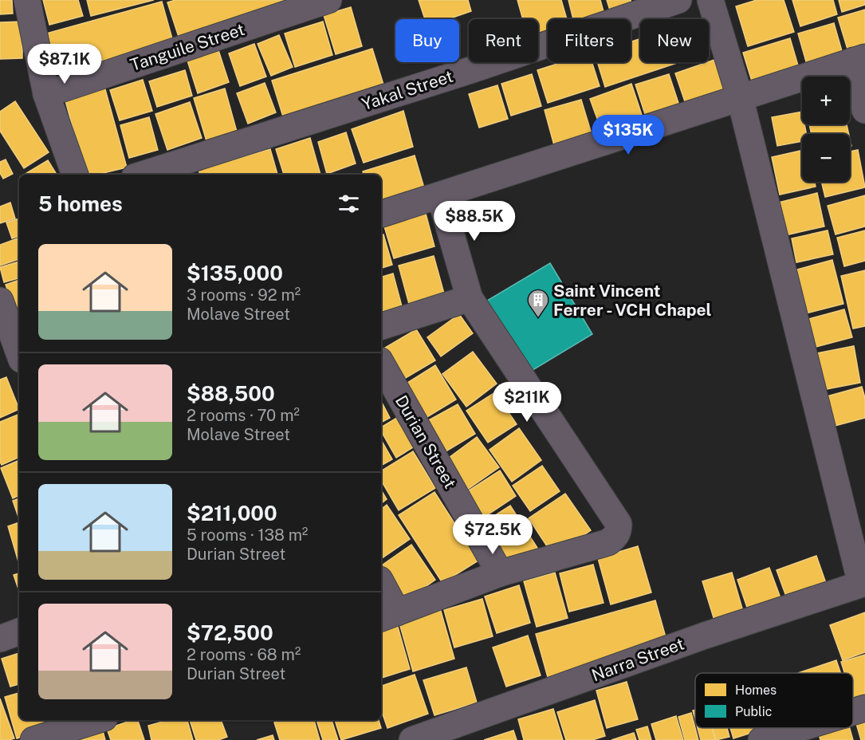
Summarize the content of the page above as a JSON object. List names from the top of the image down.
{
  "streets": {
    "street": [
      "Tanguile Street",
      "Yakal Street",
      "Durian Street",
      "Narra Street"
    ]
  },
  "places": {
    "building": ["Saint Vincent Ferrer - VCH Chapel"]
  },
  "legend": ["Homes", "Public"],
  "page": {
    "chip": [
      "Buy",
      "Rent",
      "Filters",
      "New"
    ],
    "price": [
      "$87.1K",
      "$135K",
      "$88.5K",
      "$211K",
      "$72.5K"
    ],
    "map_buttons": ["+", "−"],
    "heading": "5 homes",
    "list": [
      {
        "name": "$135,000",
        "note": "3 rooms · 92 m² · Molave Street"
      },
      {
        "name": "$88,500",
        "note": "2 rooms · 70 m² · Molave Street"
      },
      {
        "name": "$211,000",
        "note": "5 rooms · 138 m² · Durian Street"
      },
      {
        "name": "$72,500",
        "note": "2 rooms · 68 m² · Durian Street"
      }
    ]
  }
}
